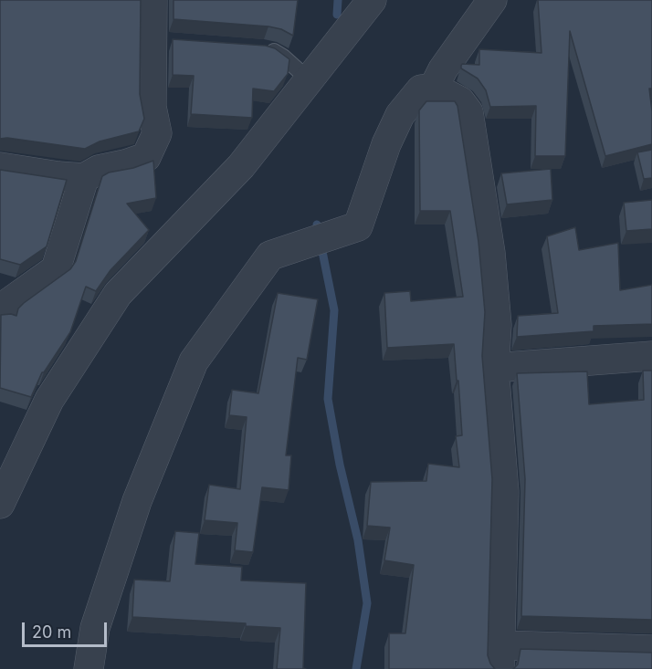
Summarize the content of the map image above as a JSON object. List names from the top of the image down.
{
  "scale_bar": "20 m"
}
